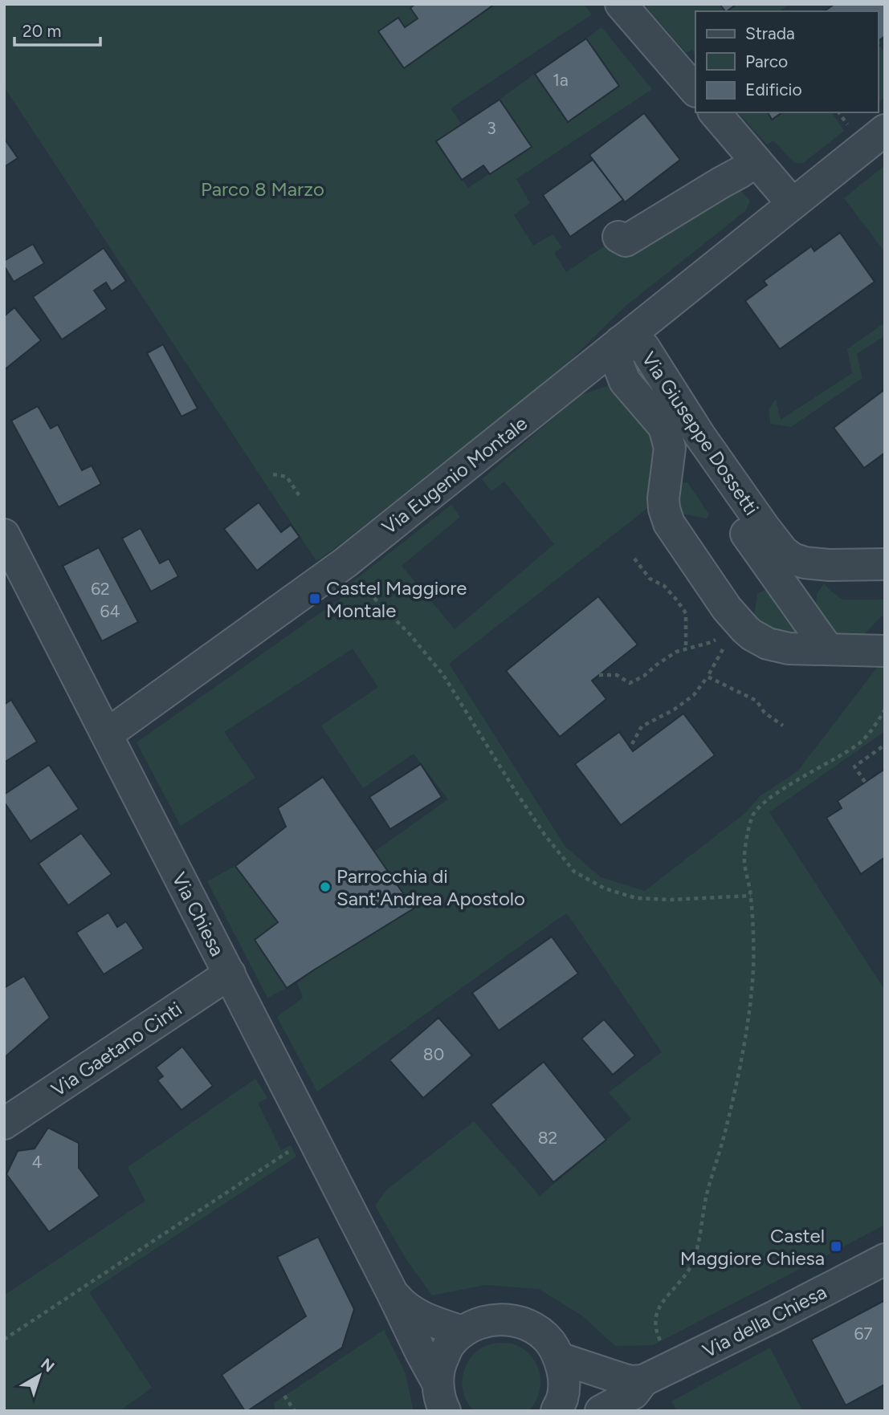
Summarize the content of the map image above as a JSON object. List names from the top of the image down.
{
  "streets": {
    "street": [
      "Via Giuseppe Dossetti",
      "Via Eugenio Montale",
      "Via Chiesa",
      "Via Gaetano Cinti",
      "Via della Chiesa"
    ]
  },
  "crossings": [
    ["Via Giuseppe Dossetti", "Via Eugenio Montale"],
    ["Via Eugenio Montale", "Via Chiesa"],
    ["Via Chiesa", "Via Gaetano Cinti"]
  ],
  "parks": ["Parco 8 Marzo"],
  "places": {
    "transit": ["Castel Maggiore Montale", "Castel Maggiore Chiesa"],
    "other": ["Parrocchia di Sant'Andrea Apostolo"]
  },
  "house_numbers": [
    "1a",
    "3",
    "62",
    "64",
    "80",
    "82",
    "4",
    "67"
  ],
  "legend": ["Strada", "Parco", "Edificio"],
  "scale_bar": "20 m",
  "north": "top right"
}
